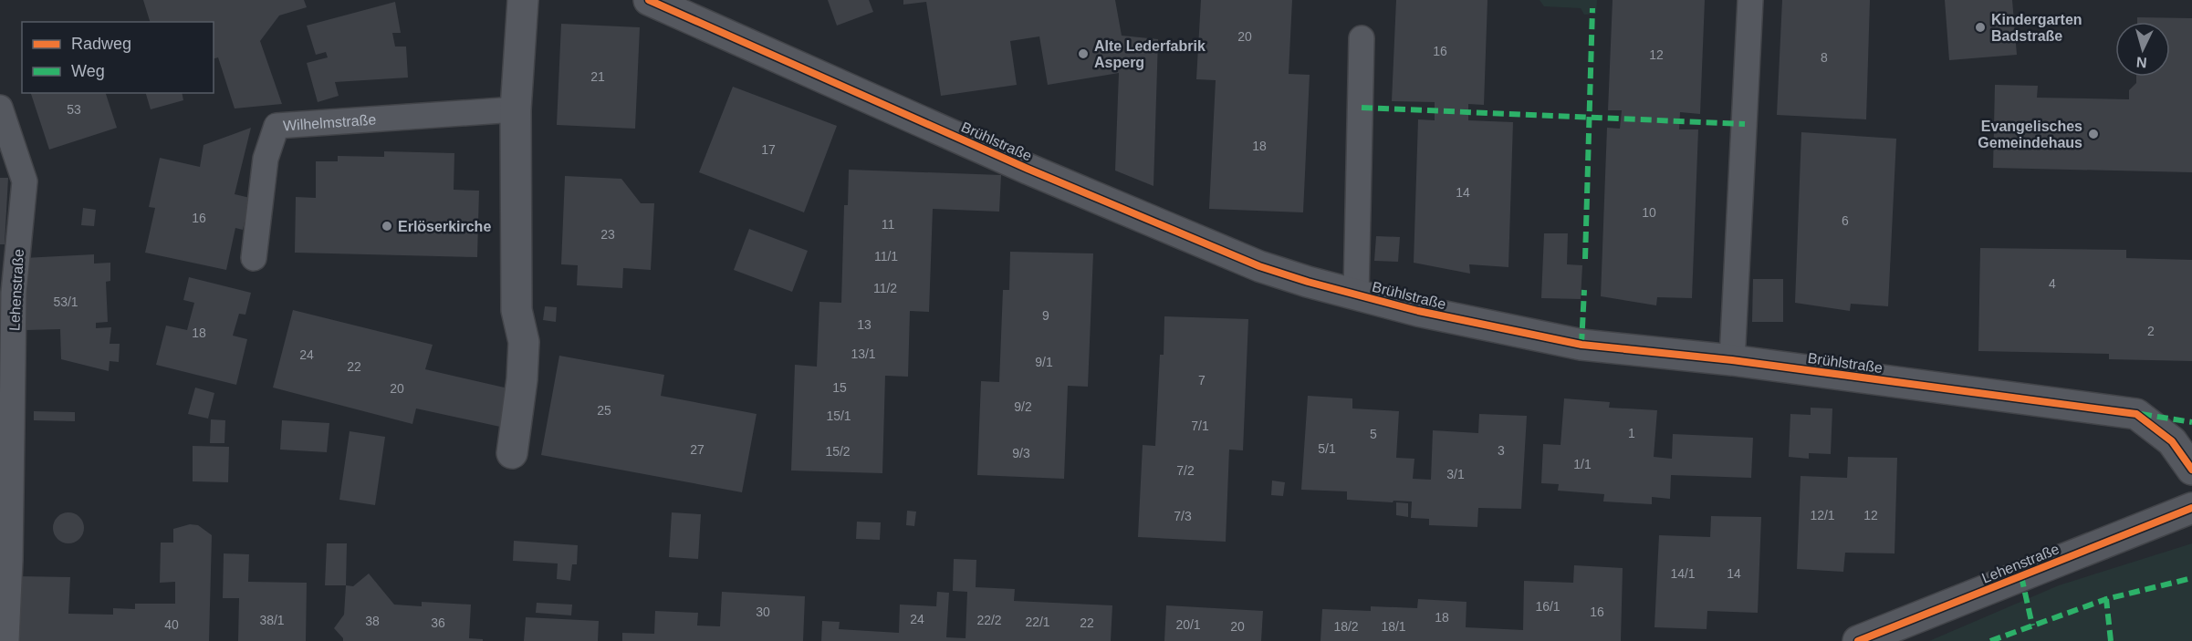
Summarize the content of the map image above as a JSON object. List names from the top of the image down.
{
  "streets": {
    "street": ["Brühlstraße", "Lehenstraße"],
    "lane": ["Wilhelmstraße"]
  },
  "places": [
    "Kindergarten Badstraße",
    "Alte Lederfabrik Asperg",
    "Evangelisches Gemeindehaus",
    "Erlöserkirche"
  ],
  "house_numbers": [
    "20",
    "16",
    "12",
    "8",
    "21",
    "53",
    "18",
    "17",
    "14",
    "10",
    "16",
    "6",
    "11",
    "23",
    "11/1",
    "4",
    "11/2",
    "53/1",
    "9",
    "13",
    "2",
    "18",
    "13/1",
    "24",
    "9/1",
    "22",
    "7",
    "15",
    "20",
    "9/2",
    "25",
    "15/1",
    "7/1",
    "1",
    "5",
    "5/1",
    "27",
    "3",
    "15/2",
    "9/3",
    "1/1",
    "7/2",
    "3/1",
    "12/1",
    "12",
    "7/3",
    "14/1",
    "14",
    "16/1",
    "30",
    "16",
    "18",
    "24",
    "38/1",
    "22/2",
    "38",
    "22/1",
    "36",
    "22",
    "40",
    "20/1",
    "20",
    "18/2",
    "18/1"
  ],
  "legend": ["Radweg", "Weg"],
  "north": "bottom"
}
